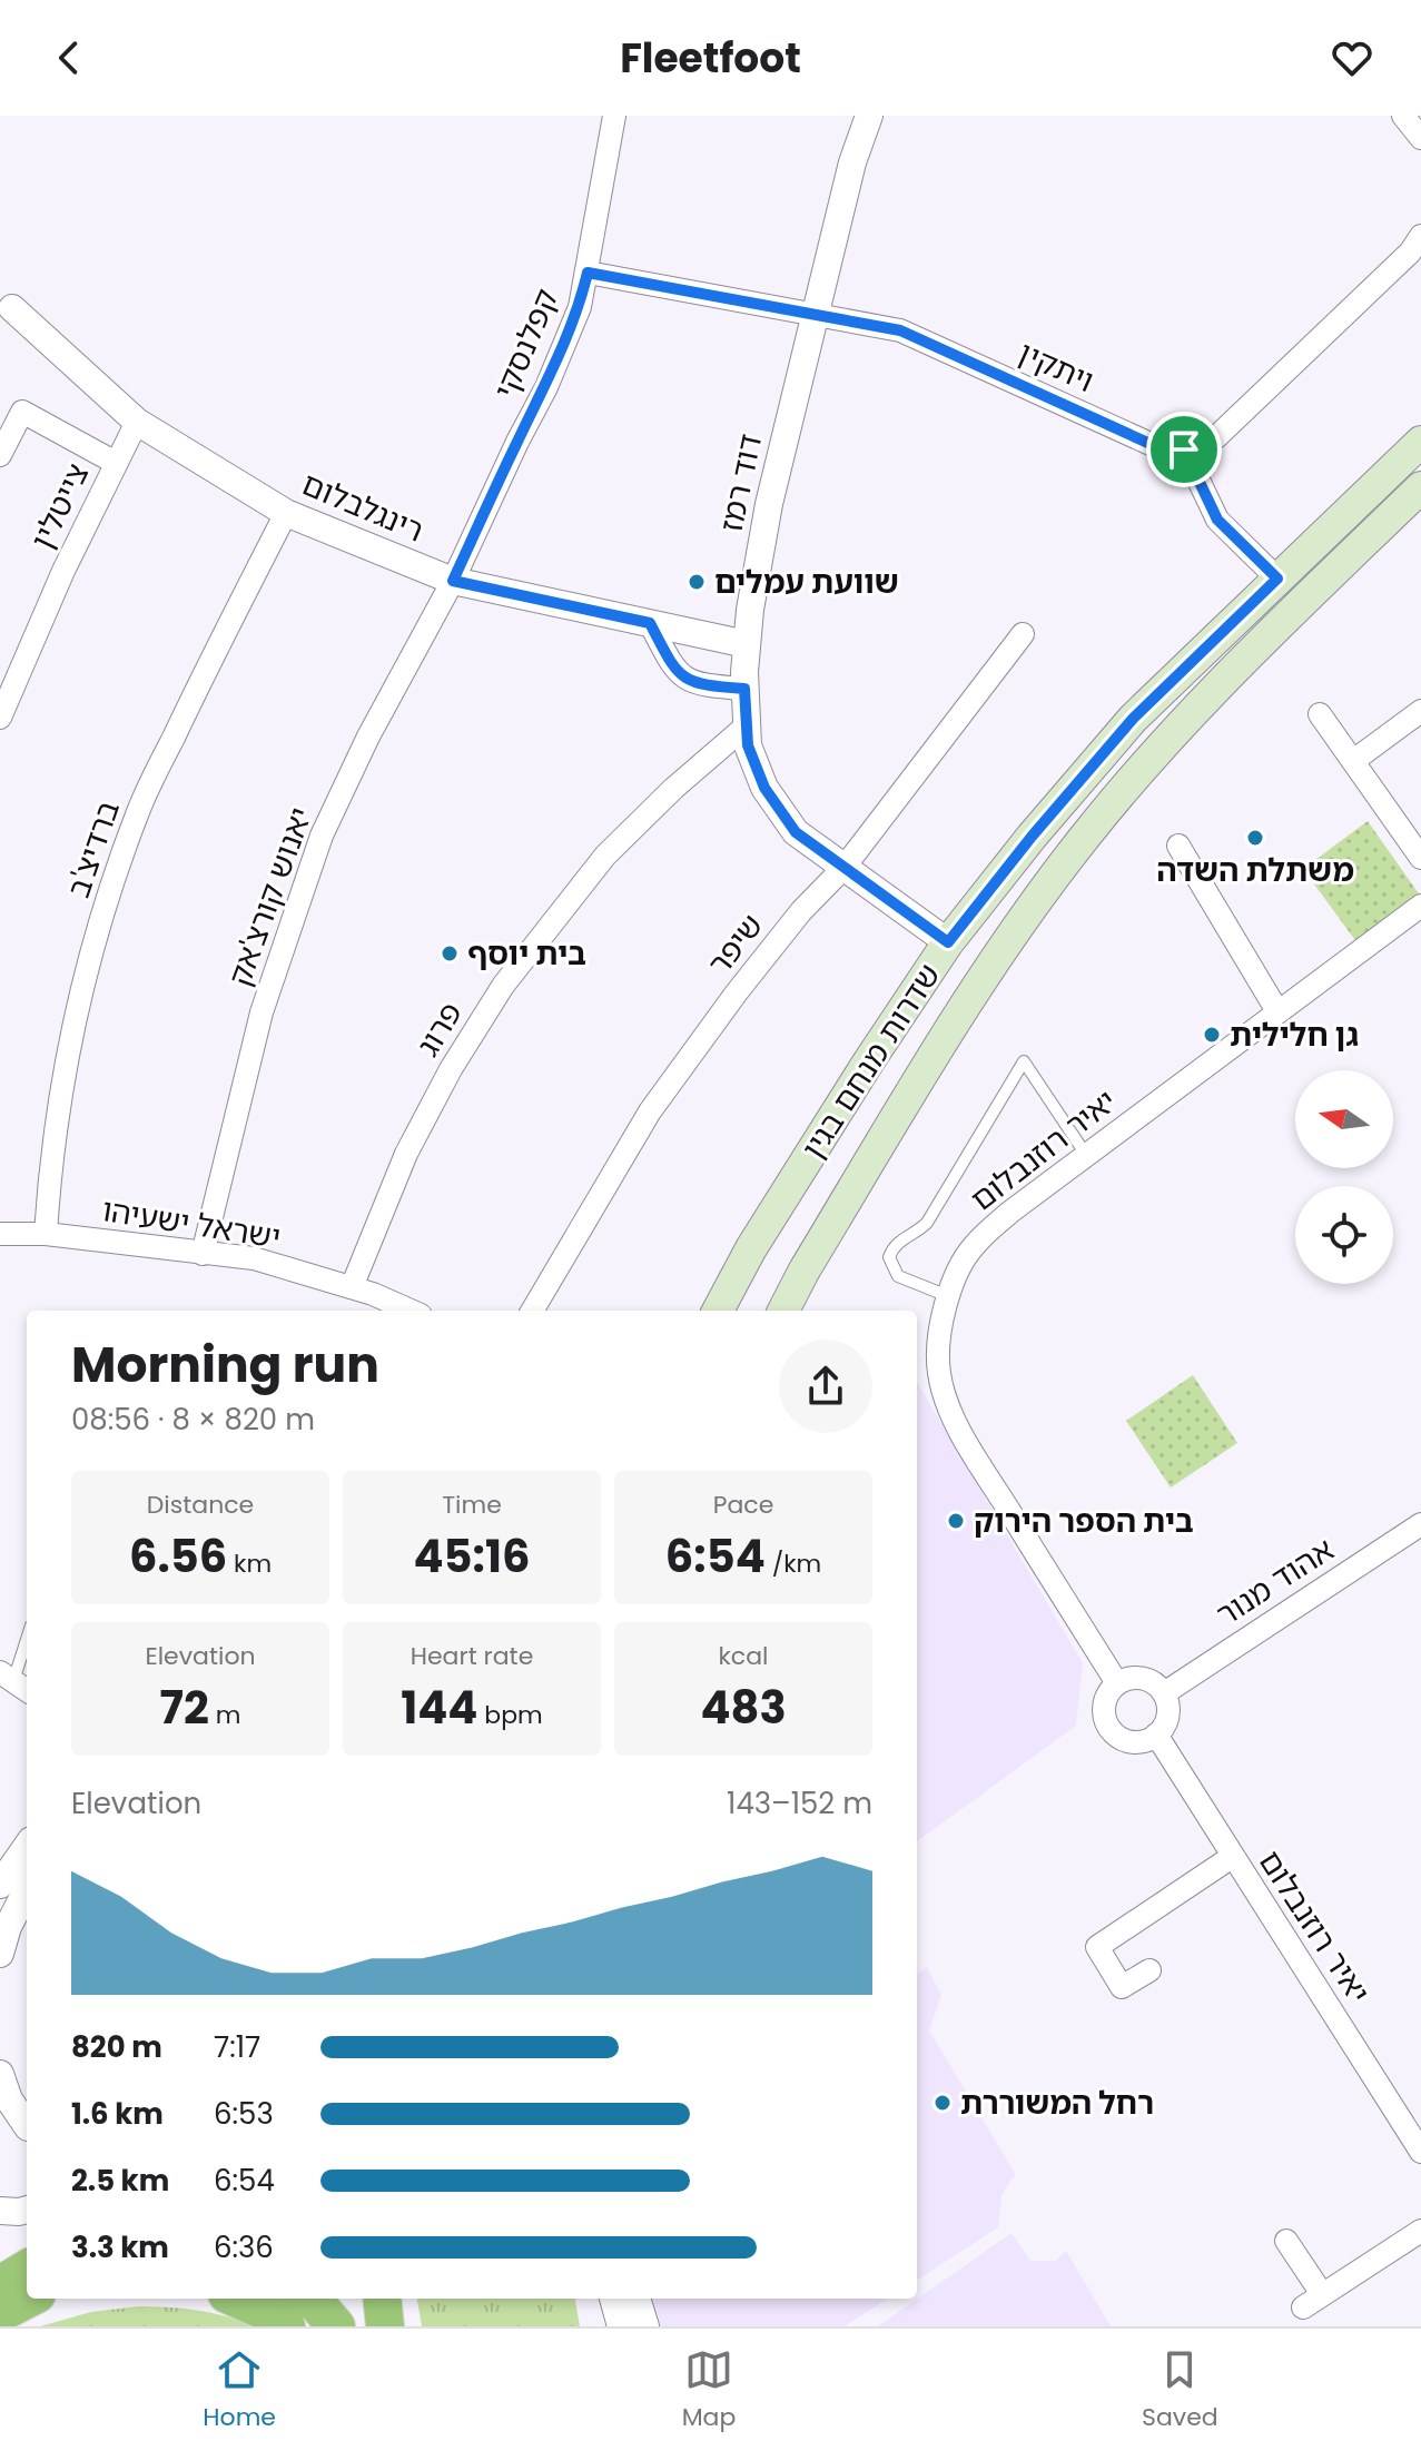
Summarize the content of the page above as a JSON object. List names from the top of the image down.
{
  "streets": {
    "main road": ["שדרות מנחם בגין"],
    "street": [
      "קפלנסקי",
      "ויתקין",
      "דוד רמז",
      "צייטלין",
      "רינגלבלום",
      "ברדיצ'ב",
      "יאנוש קורצ'אק",
      "שיפר",
      "פרוג",
      "יאיר רוזנבלום",
      "ישראל ישעיהו",
      "אהוד מנור"
    ]
  },
  "crossings": [
    ["קפלנסקי", "ויתקין"],
    ["קפלנסקי", "רינגלבלום"],
    ["קפלנסקי", "יאנוש קורצ'אק"],
    ["ויתקין", "דוד רמז"],
    ["דוד רמז", "רינגלבלום"],
    ["דוד רמז", "שיפר"],
    ["דוד רמז", "פרוג"],
    ["דוד רמז", "שדרות מנחם בגין"],
    ["צייטלין", "רינגלבלום"],
    ["רינגלבלום", "ברדיצ'ב"],
    ["רינגלבלום", "יאנוש קורצ'אק"],
    ["ברדיצ'ב", "ישראל ישעיהו"],
    ["יאנוש קורצ'אק", "ישראל ישעיהו"],
    ["פרוג", "ישראל ישעיהו"],
    ["יאיר רוזנבלום", "אהוד מנור"]
  ],
  "places": [
    "שוועת עמלים",
    "משתלת השדה",
    "בית יוסף",
    "גן חלילית",
    "בית הספר הירוק",
    "רחל המשוררת"
  ],
  "north": "left",
  "page": {
    "header": "Fleetfoot",
    "heading": ["Morning run", "08:56 · 8 × 820 m"],
    "stats": [
      ["Distance", "6.56 km"],
      ["Time", "45:16"],
      ["Pace", "6:54 /km"],
      ["Elevation", "72 m"],
      ["Heart rate", "144 bpm"],
      ["kcal", "483"]
    ],
    "chart": ["Elevation", "143–152 m"],
    "list": [
      {
        "name": "820 m",
        "note": "7:17"
      },
      {
        "name": "1.6 km",
        "note": "6:53"
      },
      {
        "name": "2.5 km",
        "note": "6:54"
      },
      {
        "name": "3.3 km",
        "note": "6:36"
      }
    ],
    "tabs": ["Home", "Map", "Saved"]
  }
}
